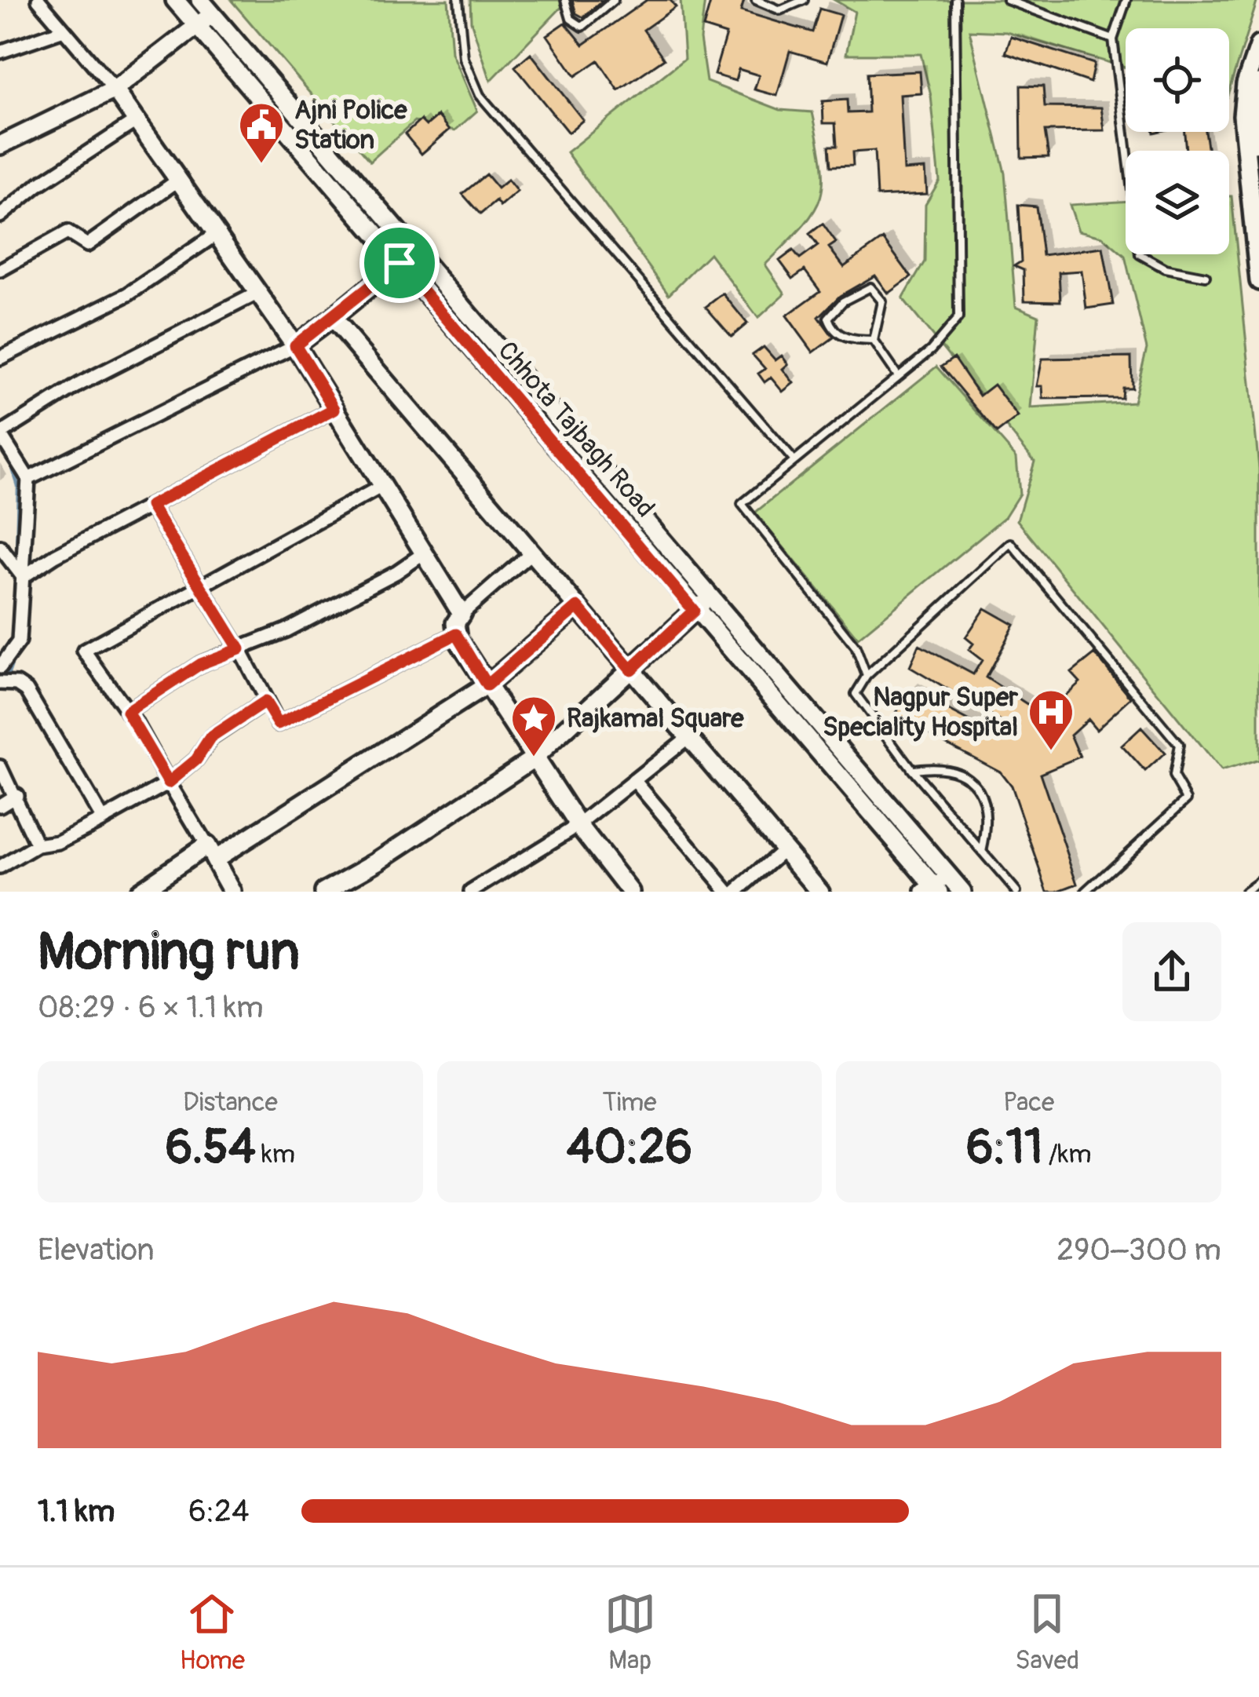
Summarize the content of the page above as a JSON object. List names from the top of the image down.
{
  "streets": {
    "main road": ["Chhota Tajbagh Road"]
  },
  "places": {
    "public building": ["Ajni Police Station"],
    "hospital": ["Nagpur Super Speciality Hospital"],
    "place": ["Rajkamal Square"]
  },
  "page": {
    "heading": ["Morning run", "08:29 · 6 × 1.1 km"],
    "stats": [
      ["Distance", "6.54 km"],
      ["Time", "40:26"],
      ["Pace", "6:11 /km"]
    ],
    "chart": ["Elevation", "290–300 m"],
    "list": [
      {
        "name": "1.1 km",
        "note": "6:24"
      }
    ],
    "tabs": ["Home", "Map", "Saved"]
  }
}
